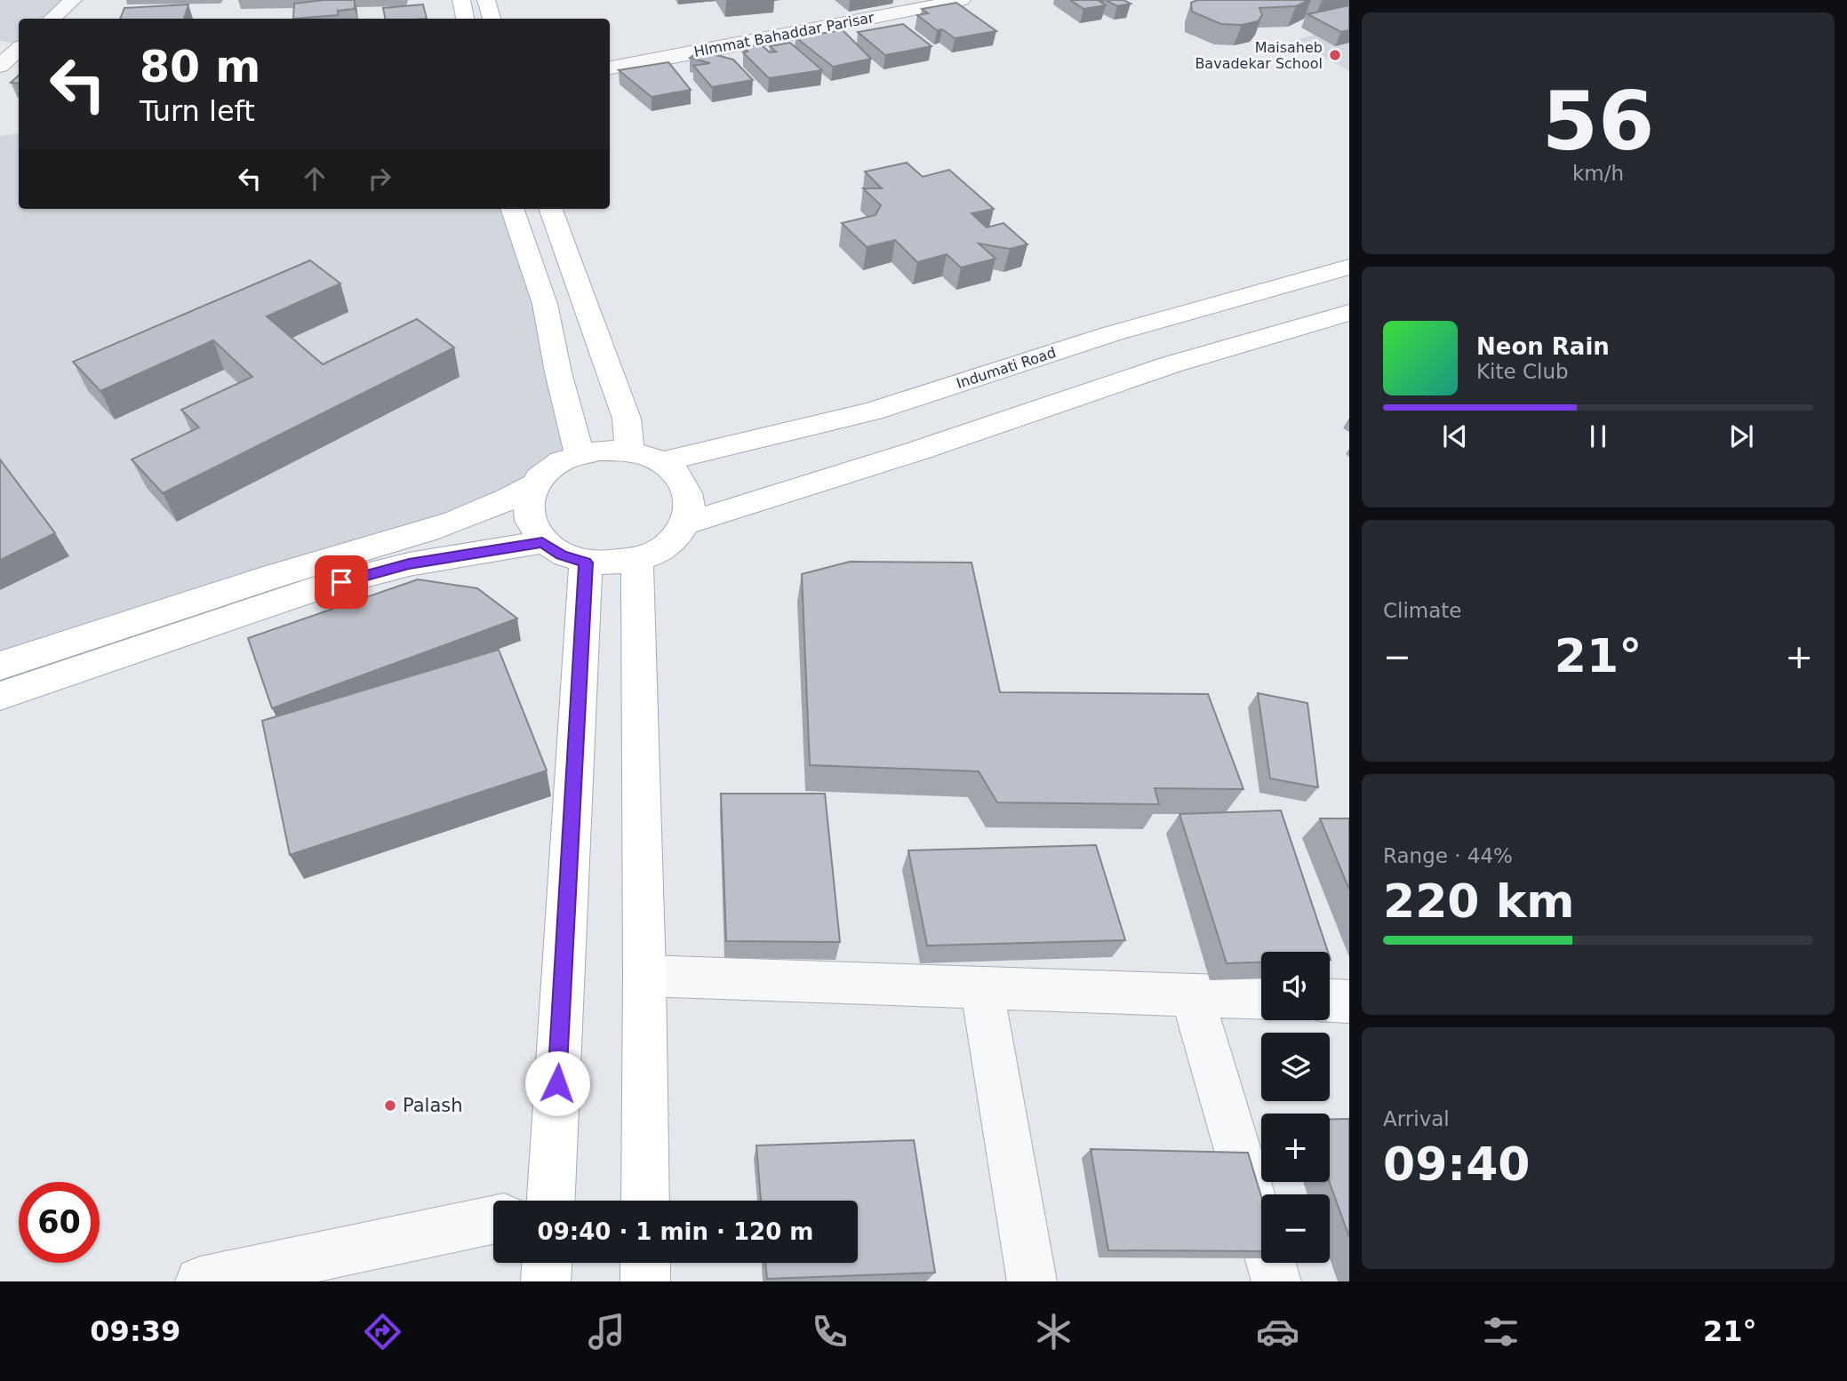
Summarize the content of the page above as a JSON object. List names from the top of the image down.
{
  "streets": {
    "main road": ["Indumati Road"],
    "street": ["HImmat Bahaddar Parisar"]
  },
  "places": ["Maisaheb Bavadekar School", "Palash"],
  "page": {
    "tile": [
      ["56", "km/h"],
      "Climate",
      ["Range · 44%", "220 km"],
      ["Arrival", "09:40"]
    ],
    "turn": ["80 m", "Turn left"],
    "song": ["Neon Rain", "Kite Club"],
    "heat": ["−", "21°", "+"],
    "map_buttons": ["+", "−"],
    "limit": "60",
    "trip": "09:40 · 1 min · 120 m",
    "tabs": ["09:39", "21°"]
  }
}
